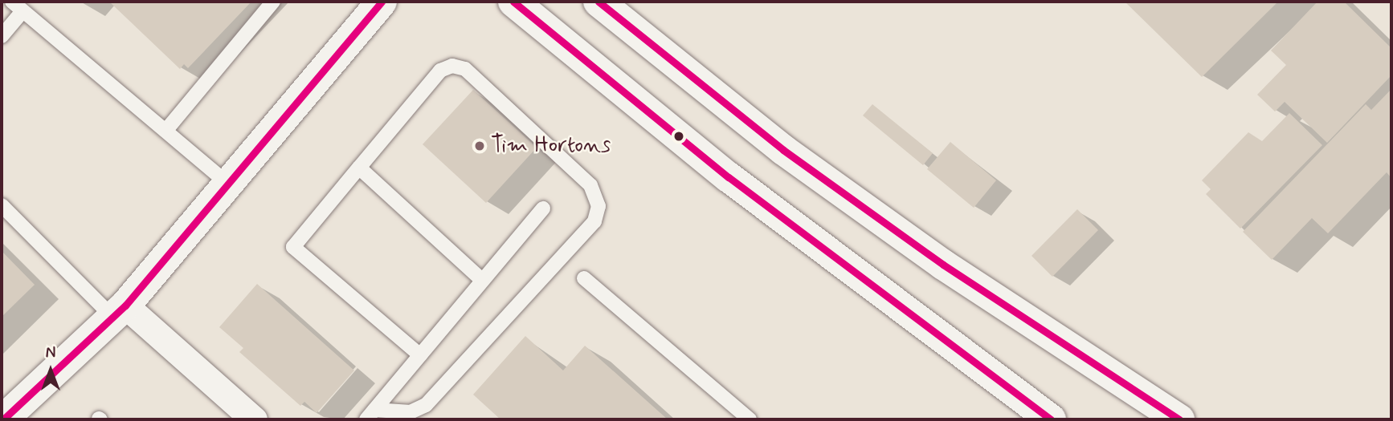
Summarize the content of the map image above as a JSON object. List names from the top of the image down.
{
  "places": ["Tim Hortons"],
  "north": "top"
}
